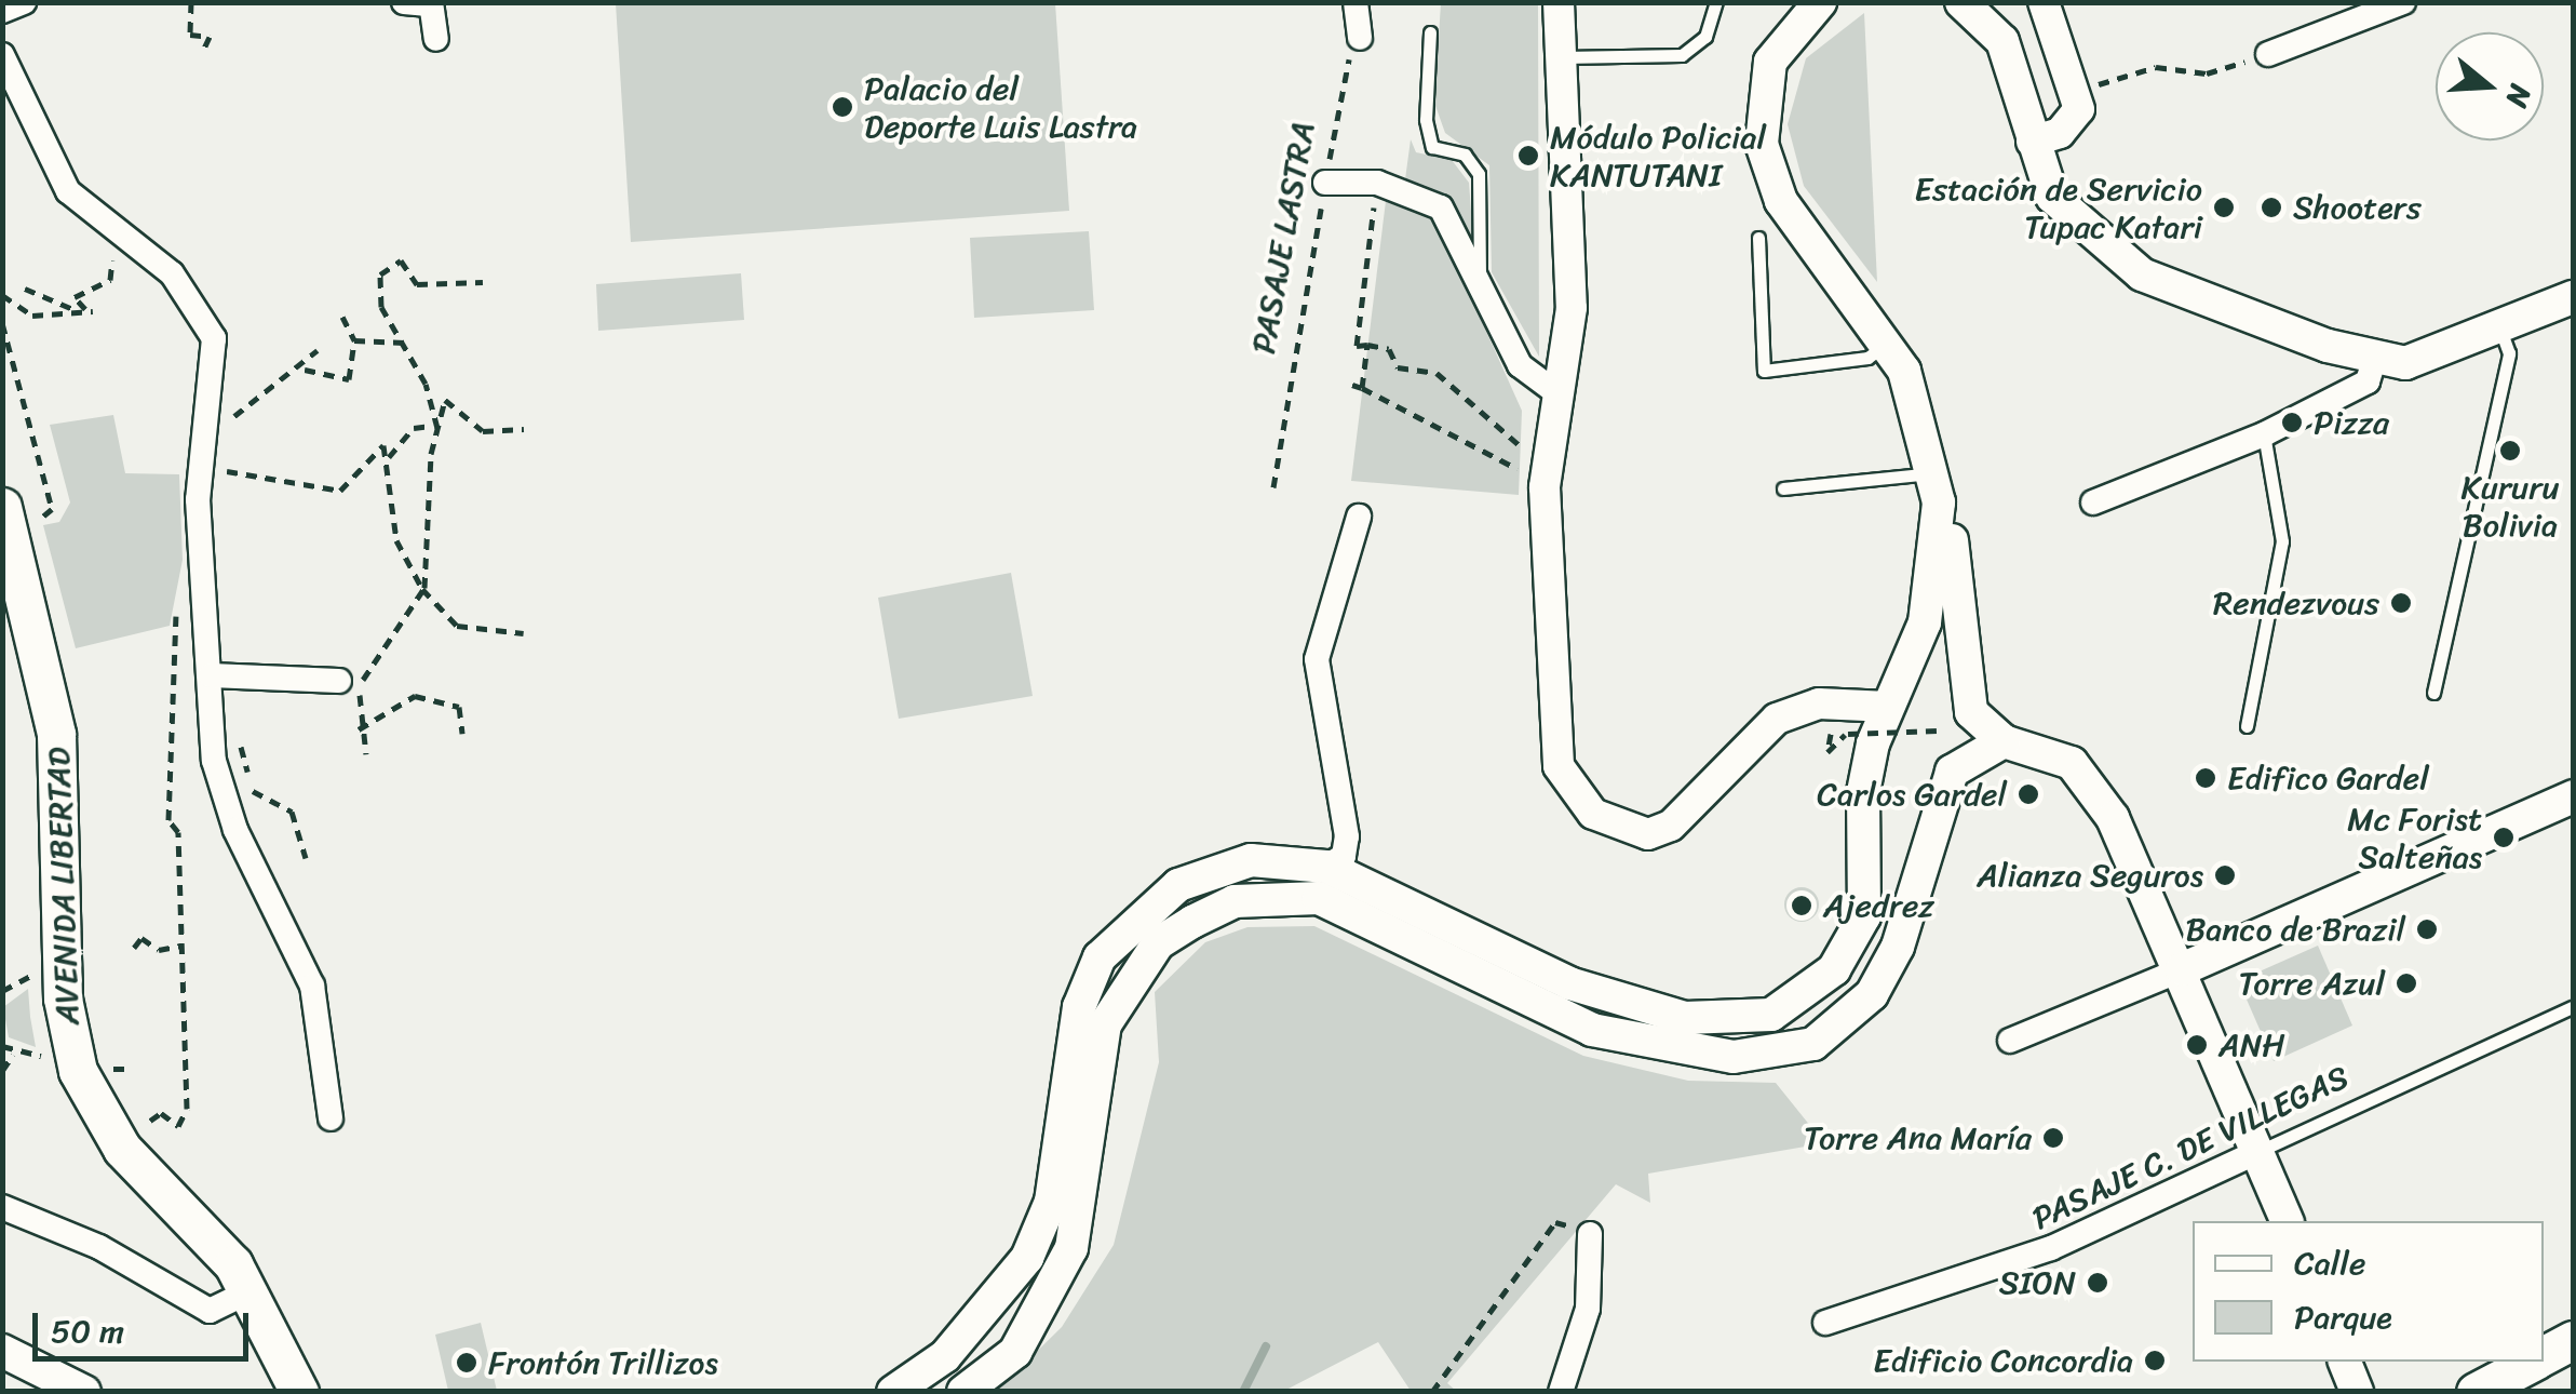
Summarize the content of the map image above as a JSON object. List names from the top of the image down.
{
  "streets": {
    "main road": ["AVENIDA LIBERTAD"],
    "street": ["PASAJE C. DE VILLEGAS"],
    "path": ["PASAJE LASTRA"]
  },
  "places": [
    "Palacio del Deporte Luis Lastra",
    "Módulo Policial KANTUTANI",
    "Estación de Servicio Tupac Katari",
    "Shooters",
    "Pizza",
    "Kururu Bolivia",
    "Rendezvous",
    "Edifico Gardel",
    "Carlos Gardel",
    "Mc Forist Salteñas",
    "Alianza Seguros",
    "Ajedrez",
    "Banco de Brazil",
    "Torre Azul",
    "ANH",
    "Torre Ana María",
    "SION",
    "Edificio Concordia",
    "Frontón Trillizos"
  ],
  "legend": ["Calle", "Parque"],
  "scale_bar": "50 m",
  "north": "right"
}
